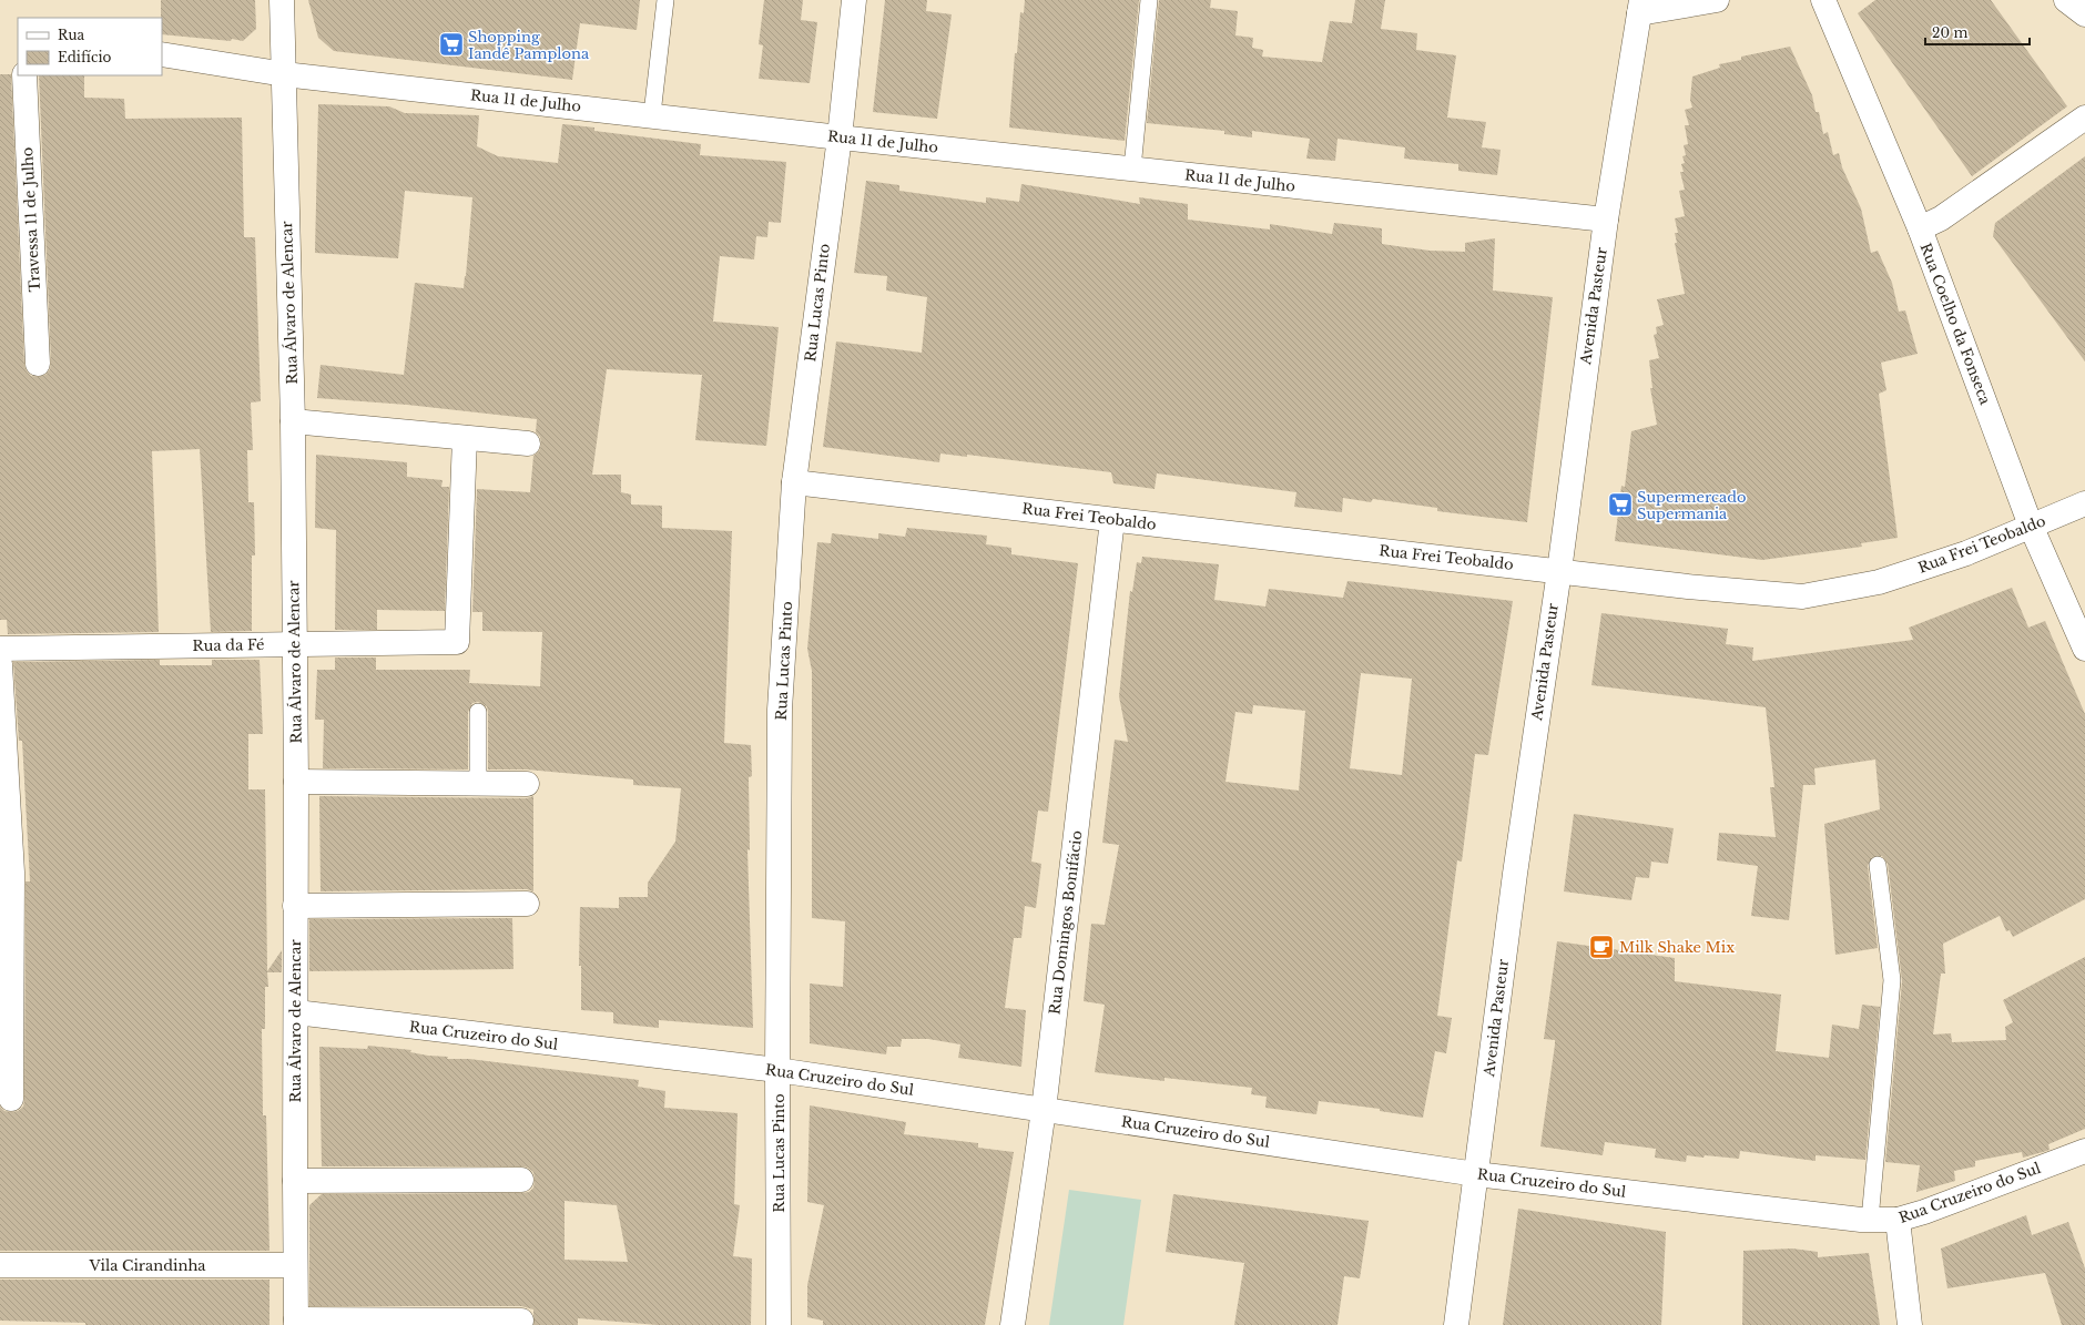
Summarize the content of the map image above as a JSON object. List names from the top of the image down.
{
  "streets": {
    "street": [
      "Rua 11 de Julho",
      "Travessa 11 de Julho",
      "Rua Álvaro de Alencar",
      "Rua Lucas Pinto",
      "Avenida Pasteur",
      "Rua Coelho da Fonseca",
      "Rua Frei Teobaldo",
      "Rua da Fé",
      "Rua Domingos Bonifácio",
      "Rua Cruzeiro do Sul",
      "Vila Cirandinha"
    ]
  },
  "crossings": [
    ["Rua 11 de Julho", "Rua Álvaro de Alencar"],
    ["Rua 11 de Julho", "Rua Lucas Pinto"],
    ["Rua 11 de Julho", "Avenida Pasteur"],
    ["Rua Álvaro de Alencar", "Rua da Fé"],
    ["Rua Álvaro de Alencar", "Rua Cruzeiro do Sul"],
    ["Rua Álvaro de Alencar", "Vila Cirandinha"],
    ["Rua Lucas Pinto", "Rua Frei Teobaldo"],
    ["Rua Lucas Pinto", "Rua Cruzeiro do Sul"],
    ["Avenida Pasteur", "Rua Frei Teobaldo"],
    ["Avenida Pasteur", "Rua Cruzeiro do Sul"],
    ["Rua Coelho da Fonseca", "Rua Frei Teobaldo"],
    ["Rua Frei Teobaldo", "Rua Domingos Bonifácio"],
    ["Rua Domingos Bonifácio", "Rua Cruzeiro do Sul"]
  ],
  "places": {
    "supermarket": ["Shopping Iandê Pamplona", "Supermercado Supermania"],
    "cafe": ["Milk Shake Mix"]
  },
  "legend": ["Rua", "Edifício"],
  "scale_bar": "20 m"
}
